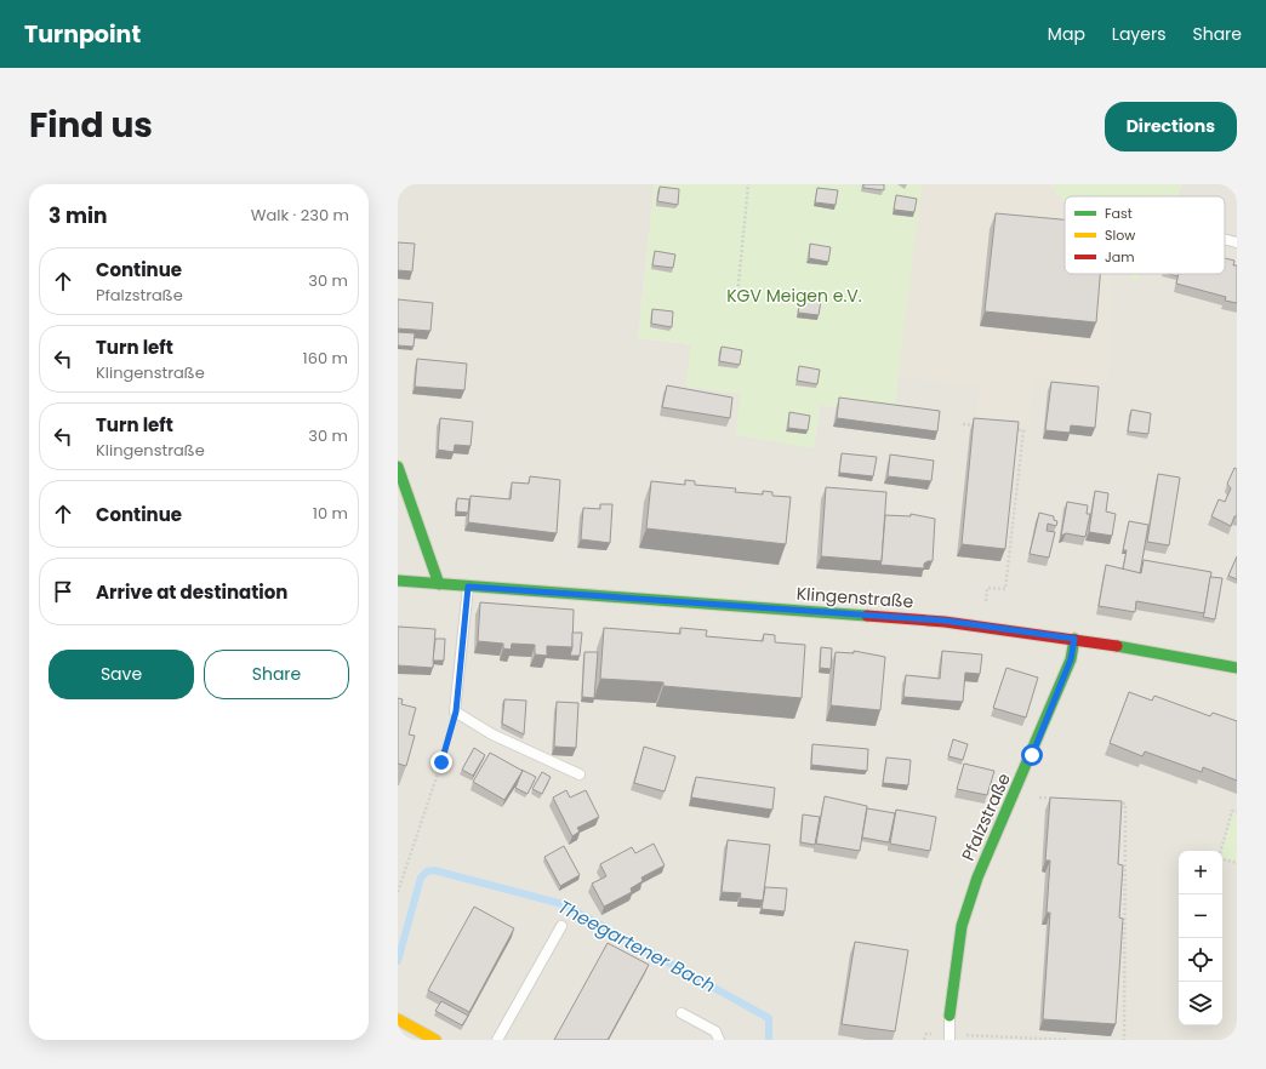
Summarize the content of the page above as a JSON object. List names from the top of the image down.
{
  "streets": {
    "street": ["Klingenstraße", "Pfalzstraße"]
  },
  "crossings": [
    ["Klingenstraße", "Pfalzstraße"]
  ],
  "water": ["Theegartener Bach"],
  "parks": ["KGV Meigen e.V."],
  "legend": ["Fast", "Slow", "Jam"],
  "page": {
    "header": "Turnpoint",
    "nav": ["Map", "Layers", "Share"],
    "title": "Find us",
    "buttons": [
      "Directions",
      ["Save", "Share"]
    ],
    "heading": ["3 min", "Walk · 230 m"],
    "list": [
      ["Continue", "Pfalzstraße", "30 m"],
      ["Turn left", "Klingenstraße", "160 m"],
      ["Turn left", "Klingenstraße", "30 m"],
      ["Continue", "10 m"],
      "Arrive at destination"
    ],
    "map_buttons": ["+", "−"]
  }
}
